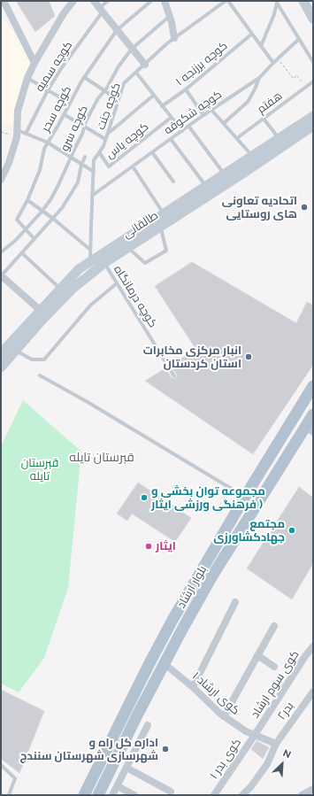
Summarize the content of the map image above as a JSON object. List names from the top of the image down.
{
  "streets": {
    "main road": ["طالقانی", "بلوار ارشاد"],
    "street": [
      "کوی سوم ارشاد",
      "کوی ارشاد ۱",
      "بدر۲",
      "کوی بدر ۱"
    ],
    "lane": [
      "کوچه برزنجه ۱",
      "کوچه سمیه",
      "هفتم",
      "کوچه جنت",
      "کوچه سحر",
      "کوچه شکوفه",
      "کوچه سرو",
      "کوچه یاس",
      "کوچه درمانگاه"
    ]
  },
  "crossings": [
    ["کوچه جنت", "کوچه شکوفه"],
    ["کوچه جنت", "کوچه یاس"],
    ["کوچه جنت", "طالقانی"],
    ["کوچه سحر", "کوچه سرو"],
    ["طالقانی", "کوچه درمانگاه"],
    ["بلوار ارشاد", "کوی ارشاد ۱"],
    ["کوی سوم ارشاد", "کوی ارشاد ۱"],
    ["کوی سوم ارشاد", "کوی بدر ۱"],
    ["کوی ارشاد ۱", "بدر۲"],
    ["کوی ارشاد ۱", "کوی بدر ۱"]
  ],
  "districts": ["قبرستان تایله"],
  "parks": ["قبرستان تایله"],
  "places": [
    "اتحادیه تعاونی های روستایی",
    "انبار مرکزی مخابرات استان کردستان",
    "مجموعه توان بخشی و فرهنگی ورزشی ایثار )",
    "مجتمع جهادکشاورزی",
    "ایثار",
    "اداره کل راه و شهرسازی شهرستان سنندج"
  ],
  "north": "top right"
}
